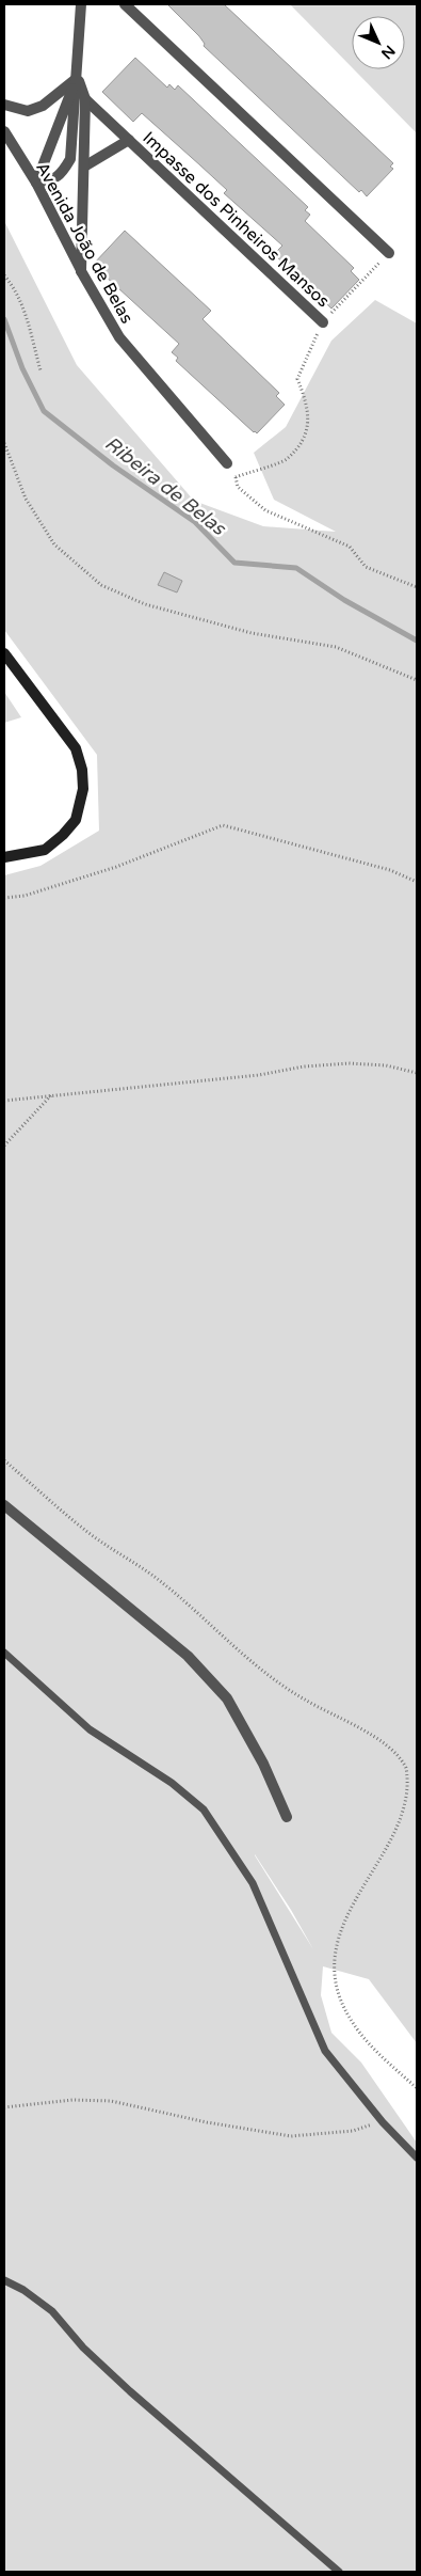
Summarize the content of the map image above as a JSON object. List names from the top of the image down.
{
  "streets": {
    "street": ["Impasse dos Pinheiros Mansos", "Avenida João de Belas"]
  },
  "water": ["Ribeira de Belas"],
  "north": "bottom right"
}
